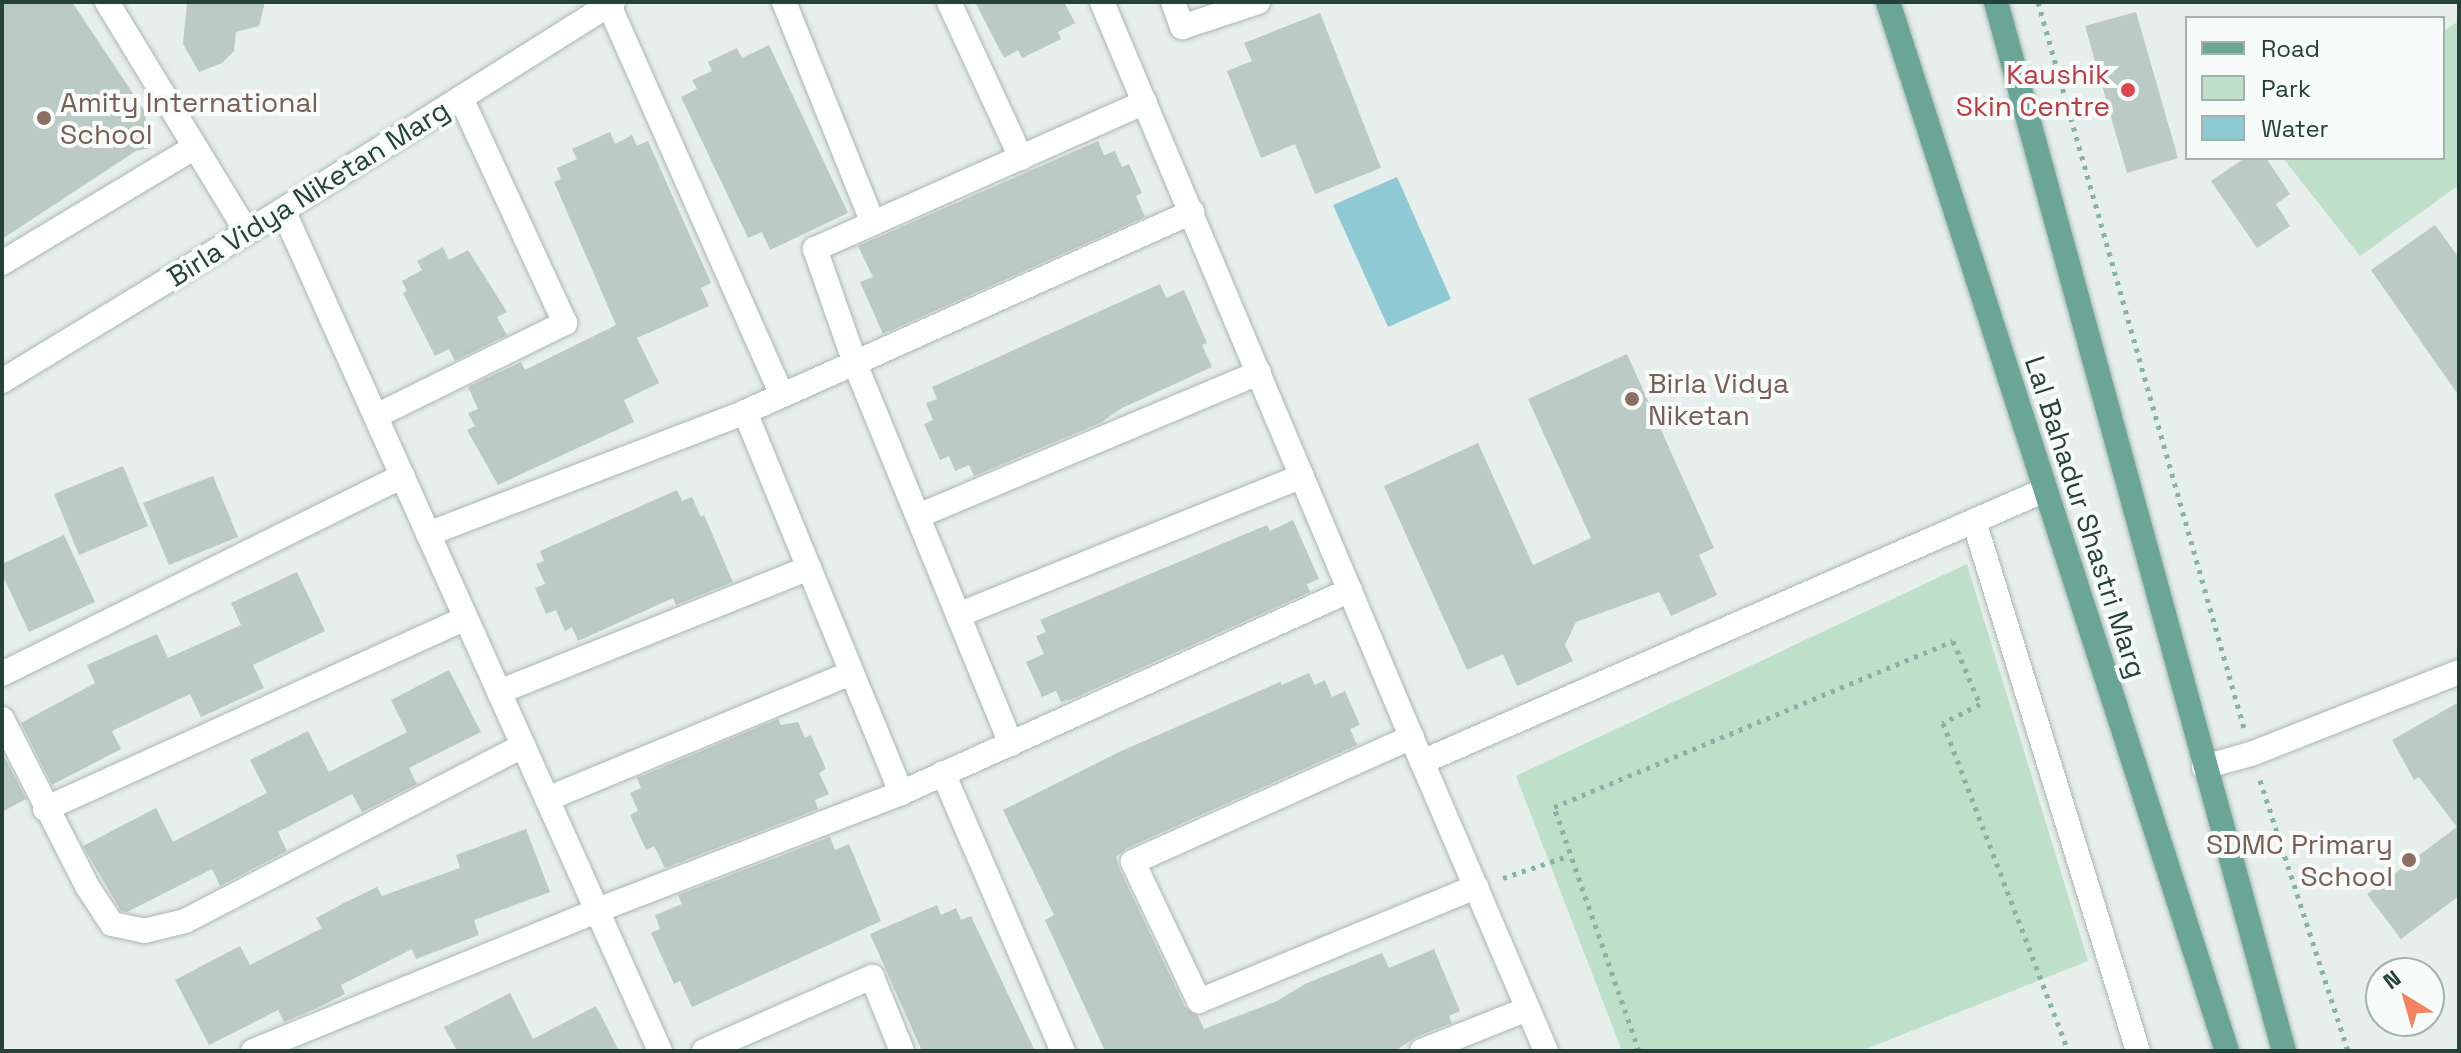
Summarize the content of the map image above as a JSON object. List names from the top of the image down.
{
  "streets": {
    "main road": ["Lal Bahadur Shastri Marg"],
    "street": ["Birla Vidya Niketan Marg"]
  },
  "places": [
    "Kaushik Skin Centre",
    "Amity International School",
    "Birla Vidya Niketan",
    "SDMC Primary School"
  ],
  "legend": ["Road", "Park", "Water"],
  "north": "top left"
}
